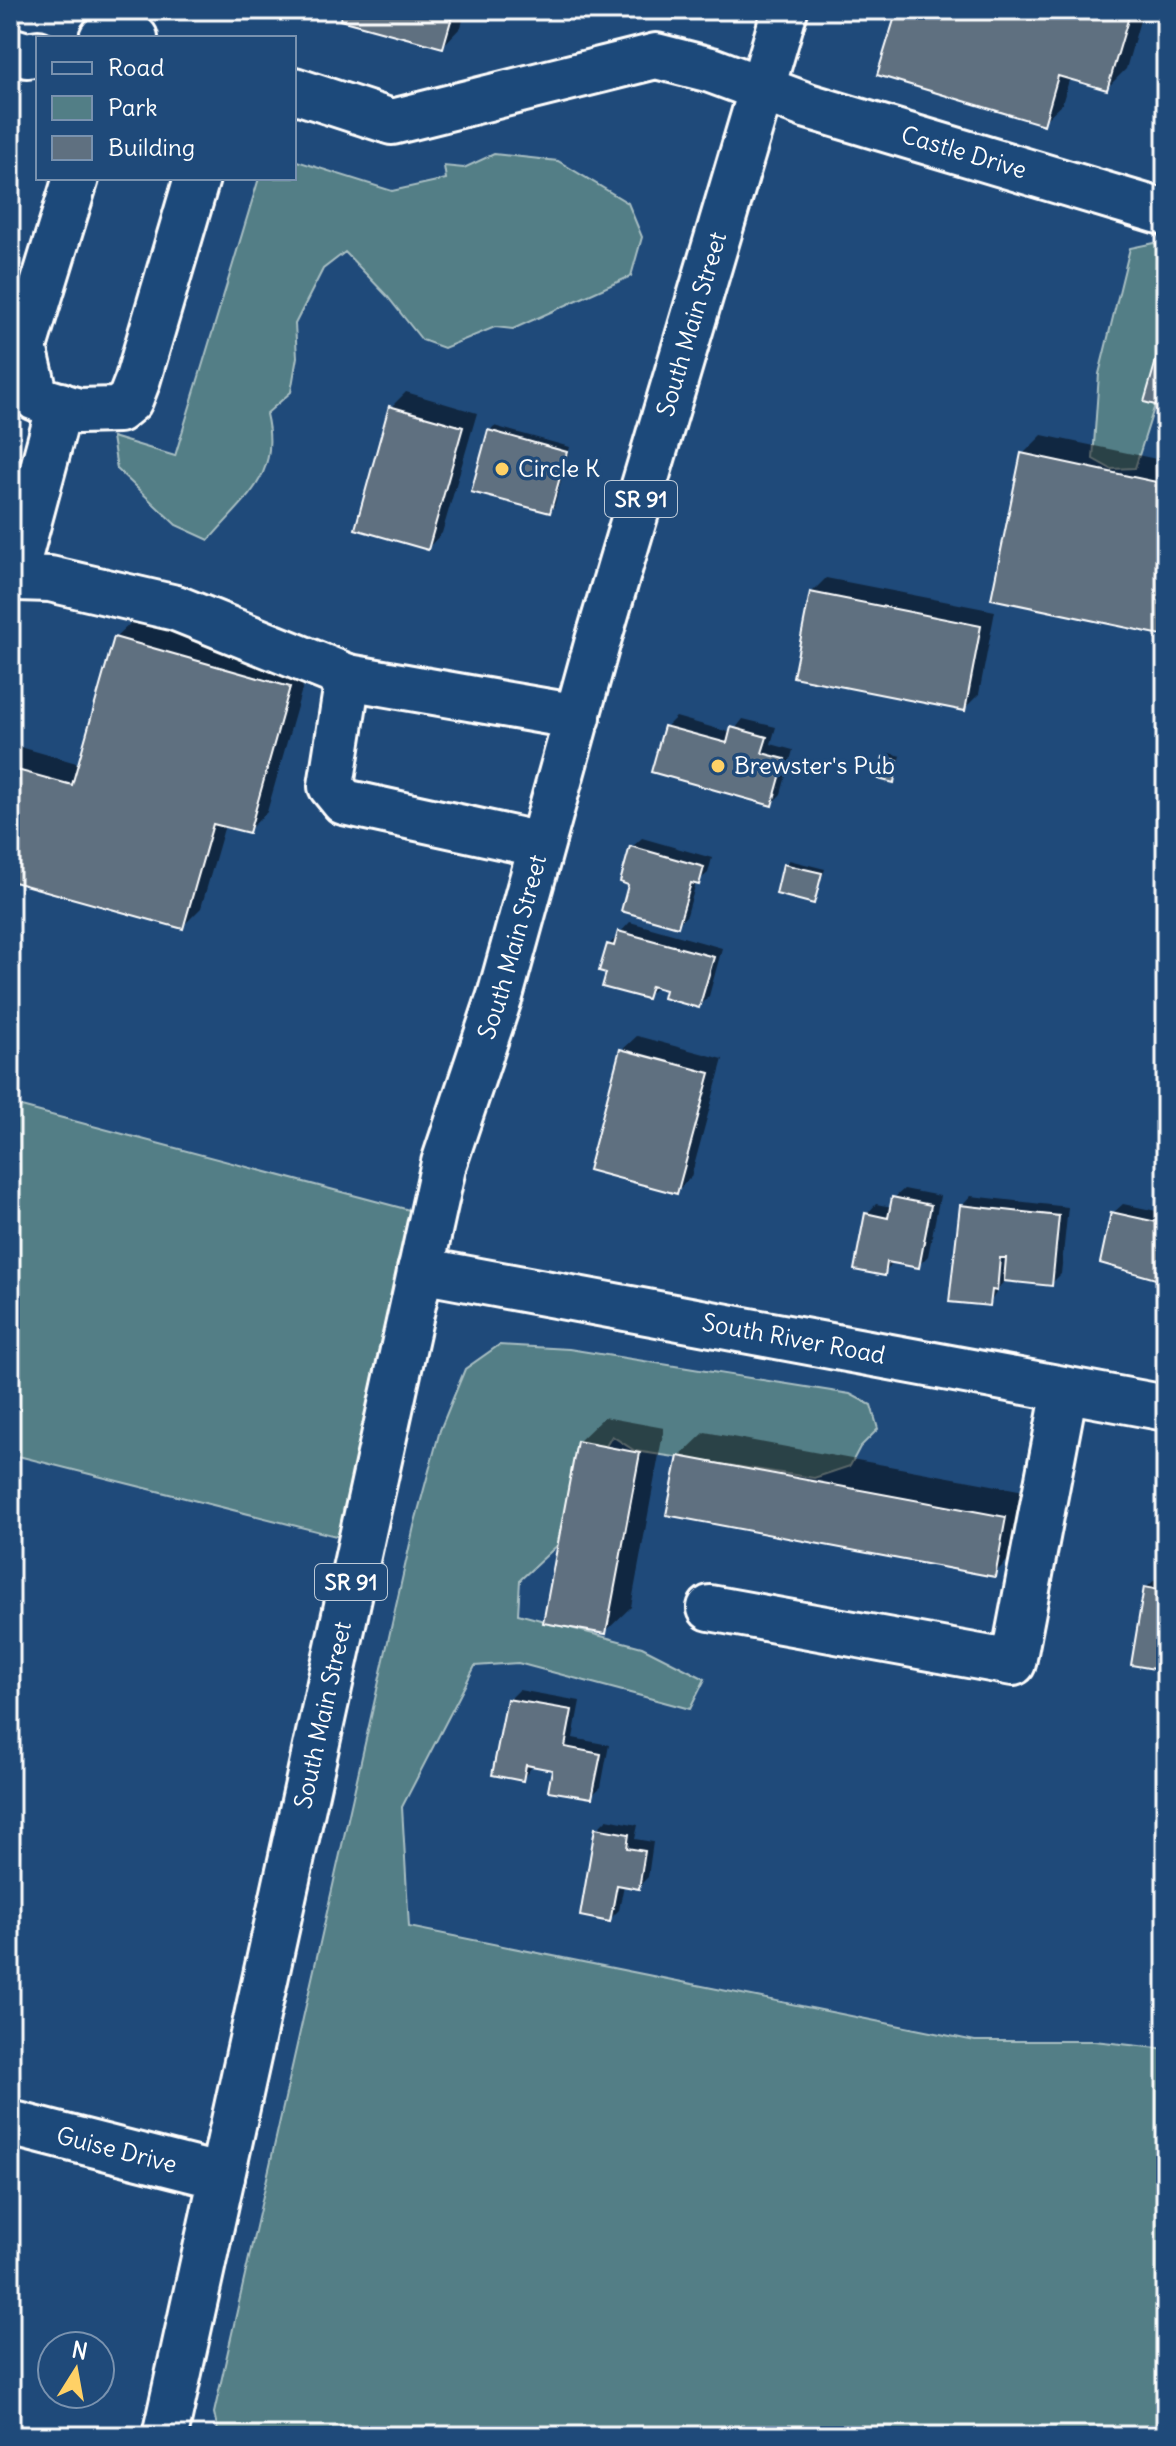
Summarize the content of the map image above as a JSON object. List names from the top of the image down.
{
  "streets": {
    "main road": [
      "Castle Drive",
      "South Main Street",
      "SR 91",
      "South River Road",
      "Guise Drive"
    ]
  },
  "crossings": [
    ["Castle Drive", "South Main Street"],
    ["South Main Street", "SR 91"],
    ["South Main Street", "South River Road"],
    ["South Main Street", "Guise Drive"],
    ["SR 91", "Guise Drive"]
  ],
  "places": ["Circle K", "Brewster's Pub"],
  "legend": ["Road", "Park", "Building"],
  "north": "top"
}
